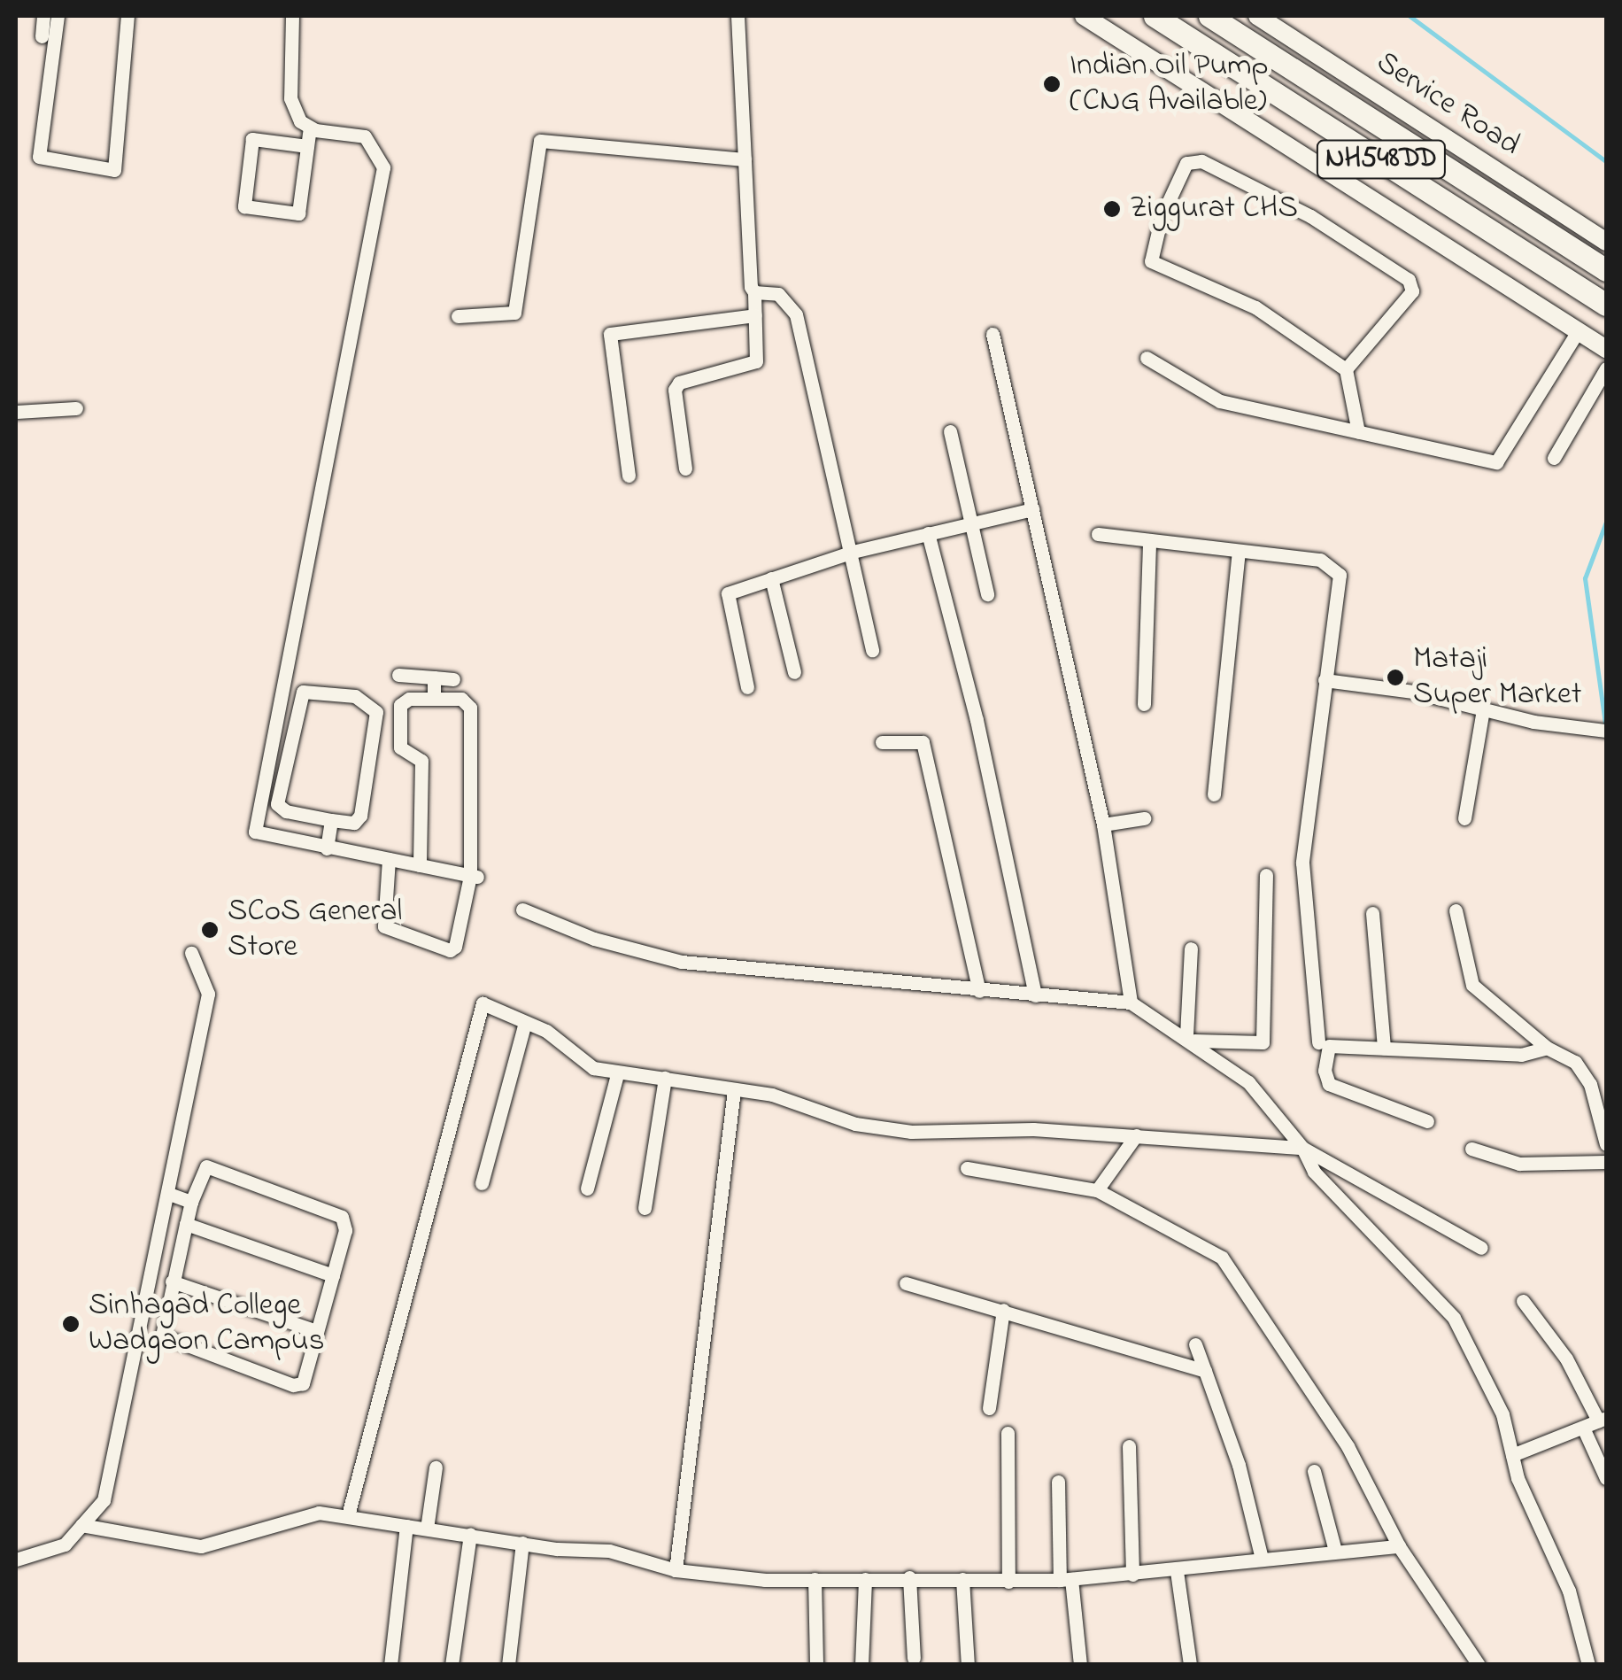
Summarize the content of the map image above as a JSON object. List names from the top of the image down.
{
  "streets": {
    "highway": ["NH548DD"],
    "street": ["Service Road"]
  },
  "places": [
    "Indian Oil Pump (CNG Available)",
    "Ziggurat CHS",
    "Mataji Super Market",
    "SCoS General Store",
    "Sinhagad College Wadgaon Campus"
  ]
}
